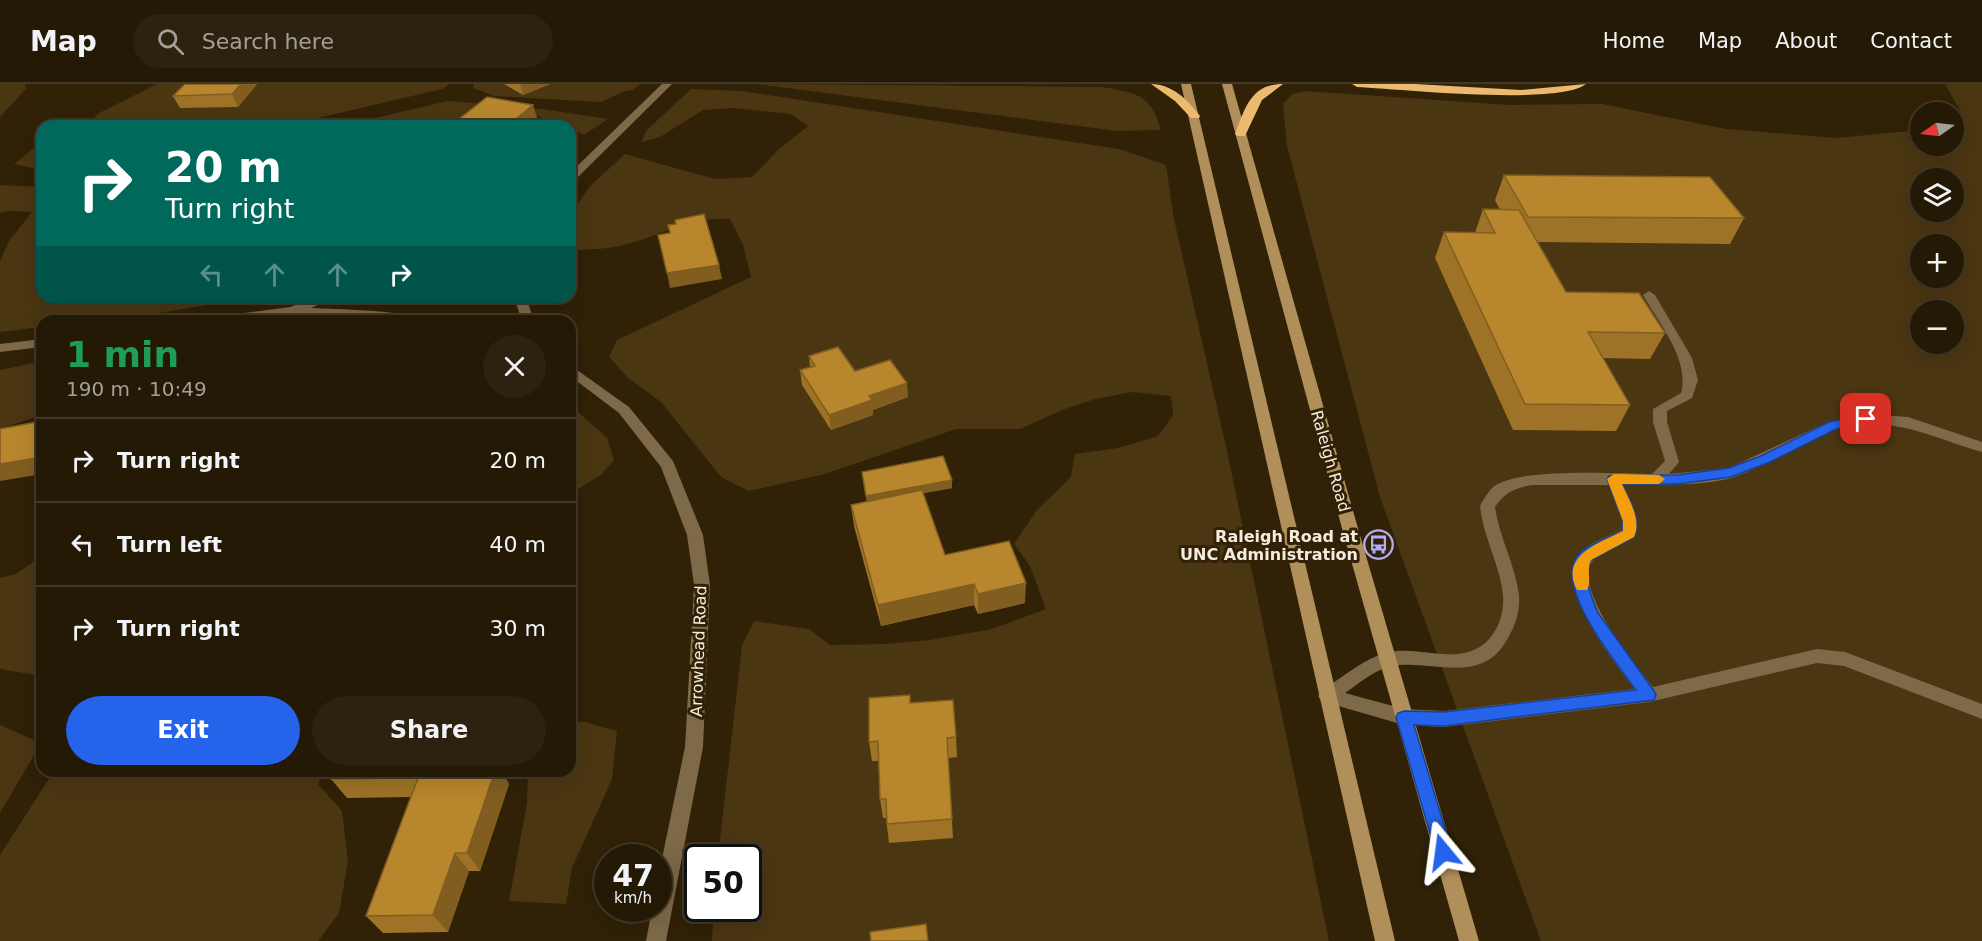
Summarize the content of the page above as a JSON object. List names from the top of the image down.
{
  "streets": {
    "main road": ["Raleigh Road"],
    "street": ["Arrowhead Road"]
  },
  "places": {
    "bus stop": ["Raleigh Road at UNC Administration"]
  },
  "north": "left",
  "page": {
    "header": "Map",
    "search": "Search here",
    "nav": [
      "Home",
      "Map",
      "About",
      "Contact"
    ],
    "map_buttons": ["+", "−"],
    "turn": ["20 m", "Turn right"],
    "heading": ["1 min", "190 m · 10:49"],
    "list": [
      {
        "name": "Turn right",
        "value": "20 m"
      },
      {
        "name": "Turn left",
        "value": "40 m"
      },
      {
        "name": "Turn right",
        "value": "30 m"
      }
    ],
    "buttons": ["Exit", "Share"],
    "speed": "47 km/h",
    "limit": "50"
  }
}
